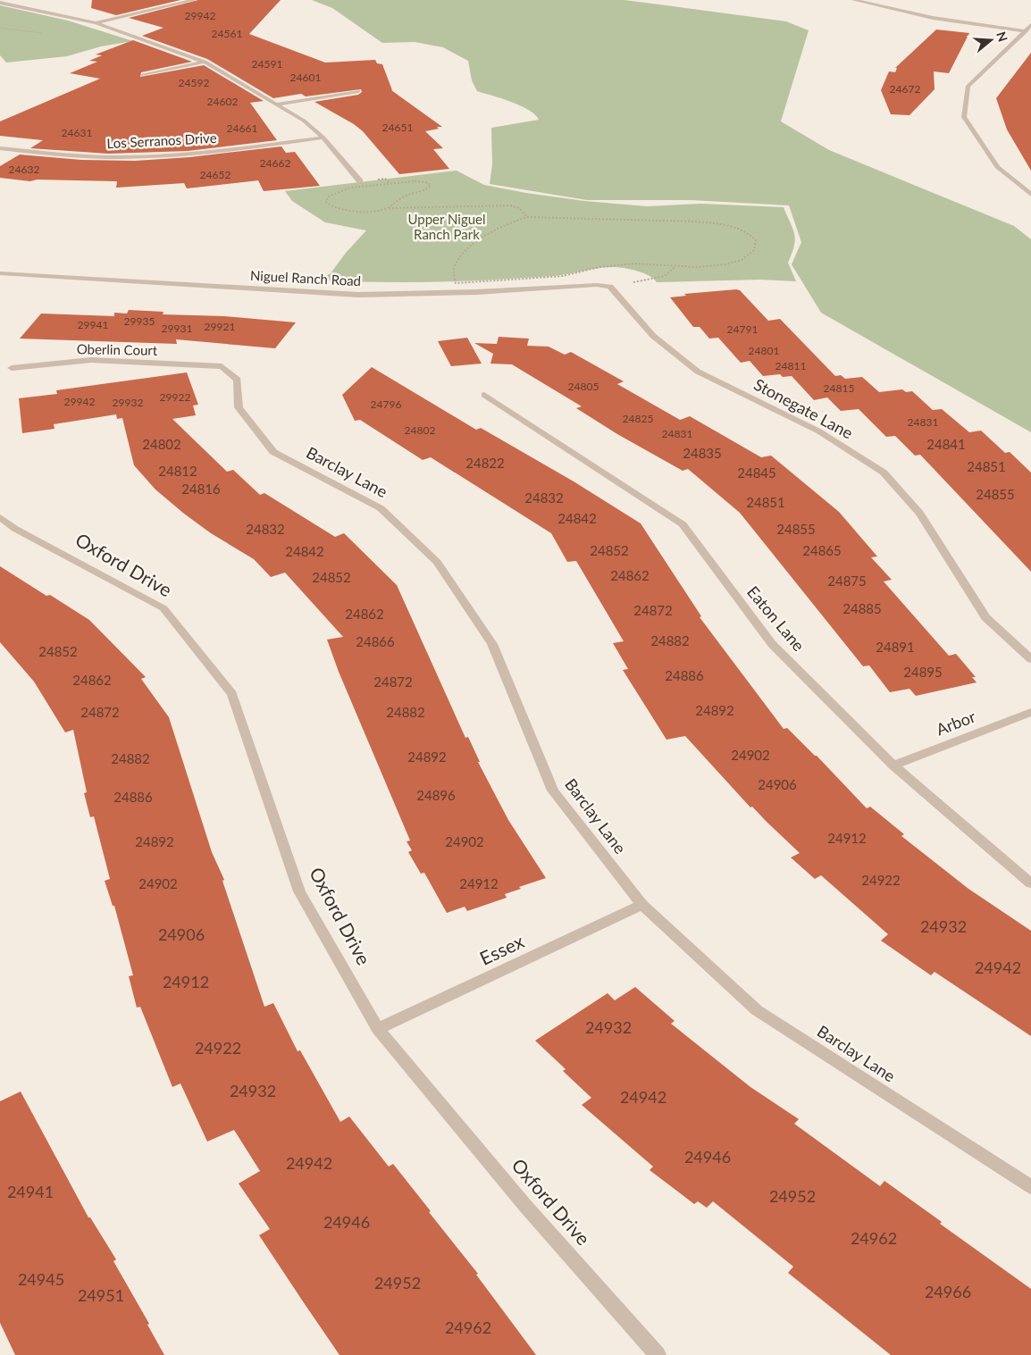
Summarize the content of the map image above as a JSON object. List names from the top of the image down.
{
  "streets": {
    "street": [
      "Los Serranos Drive",
      "Niguel Ranch Road",
      "Oberlin Court",
      "Stonegate Lane",
      "Barclay Lane",
      "Oxford Drive",
      "Eaton Lane",
      "Arbor",
      "Essex"
    ]
  },
  "crossings": [
    ["Niguel Ranch Road", "Stonegate Lane"],
    ["Oberlin Court", "Barclay Lane"],
    ["Barclay Lane", "Essex"],
    ["Oxford Drive", "Essex"],
    ["Eaton Lane", "Arbor"]
  ],
  "parks": ["Upper Niguel Ranch Park"],
  "house_numbers": [
    "29942",
    "24561",
    "24591",
    "24601",
    "24592",
    "24672",
    "24602",
    "24651",
    "24661",
    "24631",
    "24662",
    "24632",
    "24652",
    "29935",
    "29941",
    "29921",
    "29931",
    "24791",
    "24801",
    "24811",
    "24805",
    "24815",
    "29922",
    "29942",
    "29932",
    "24796",
    "24825",
    "24831",
    "24802",
    "24831",
    "24802",
    "24841",
    "24835",
    "24822",
    "24851",
    "24812",
    "24845",
    "24816",
    "24855",
    "24832",
    "24851",
    "24842",
    "24832",
    "24855",
    "24852",
    "24865",
    "24842",
    "24862",
    "24852",
    "24875",
    "24885",
    "24872",
    "24862",
    "24882",
    "24866",
    "24891",
    "24852",
    "24895",
    "24886",
    "24862",
    "24872",
    "24892",
    "24872",
    "24882",
    "24902",
    "24892",
    "24882",
    "24906",
    "24896",
    "24886",
    "24912",
    "24892",
    "24902",
    "24922",
    "24902",
    "24912",
    "24932",
    "24906",
    "24942",
    "24912",
    "24932",
    "24922",
    "24932",
    "24942",
    "24946",
    "24942",
    "24941",
    "24952",
    "24946",
    "24962",
    "24945",
    "24952",
    "24966",
    "24951",
    "24962"
  ],
  "north": "right"
}
